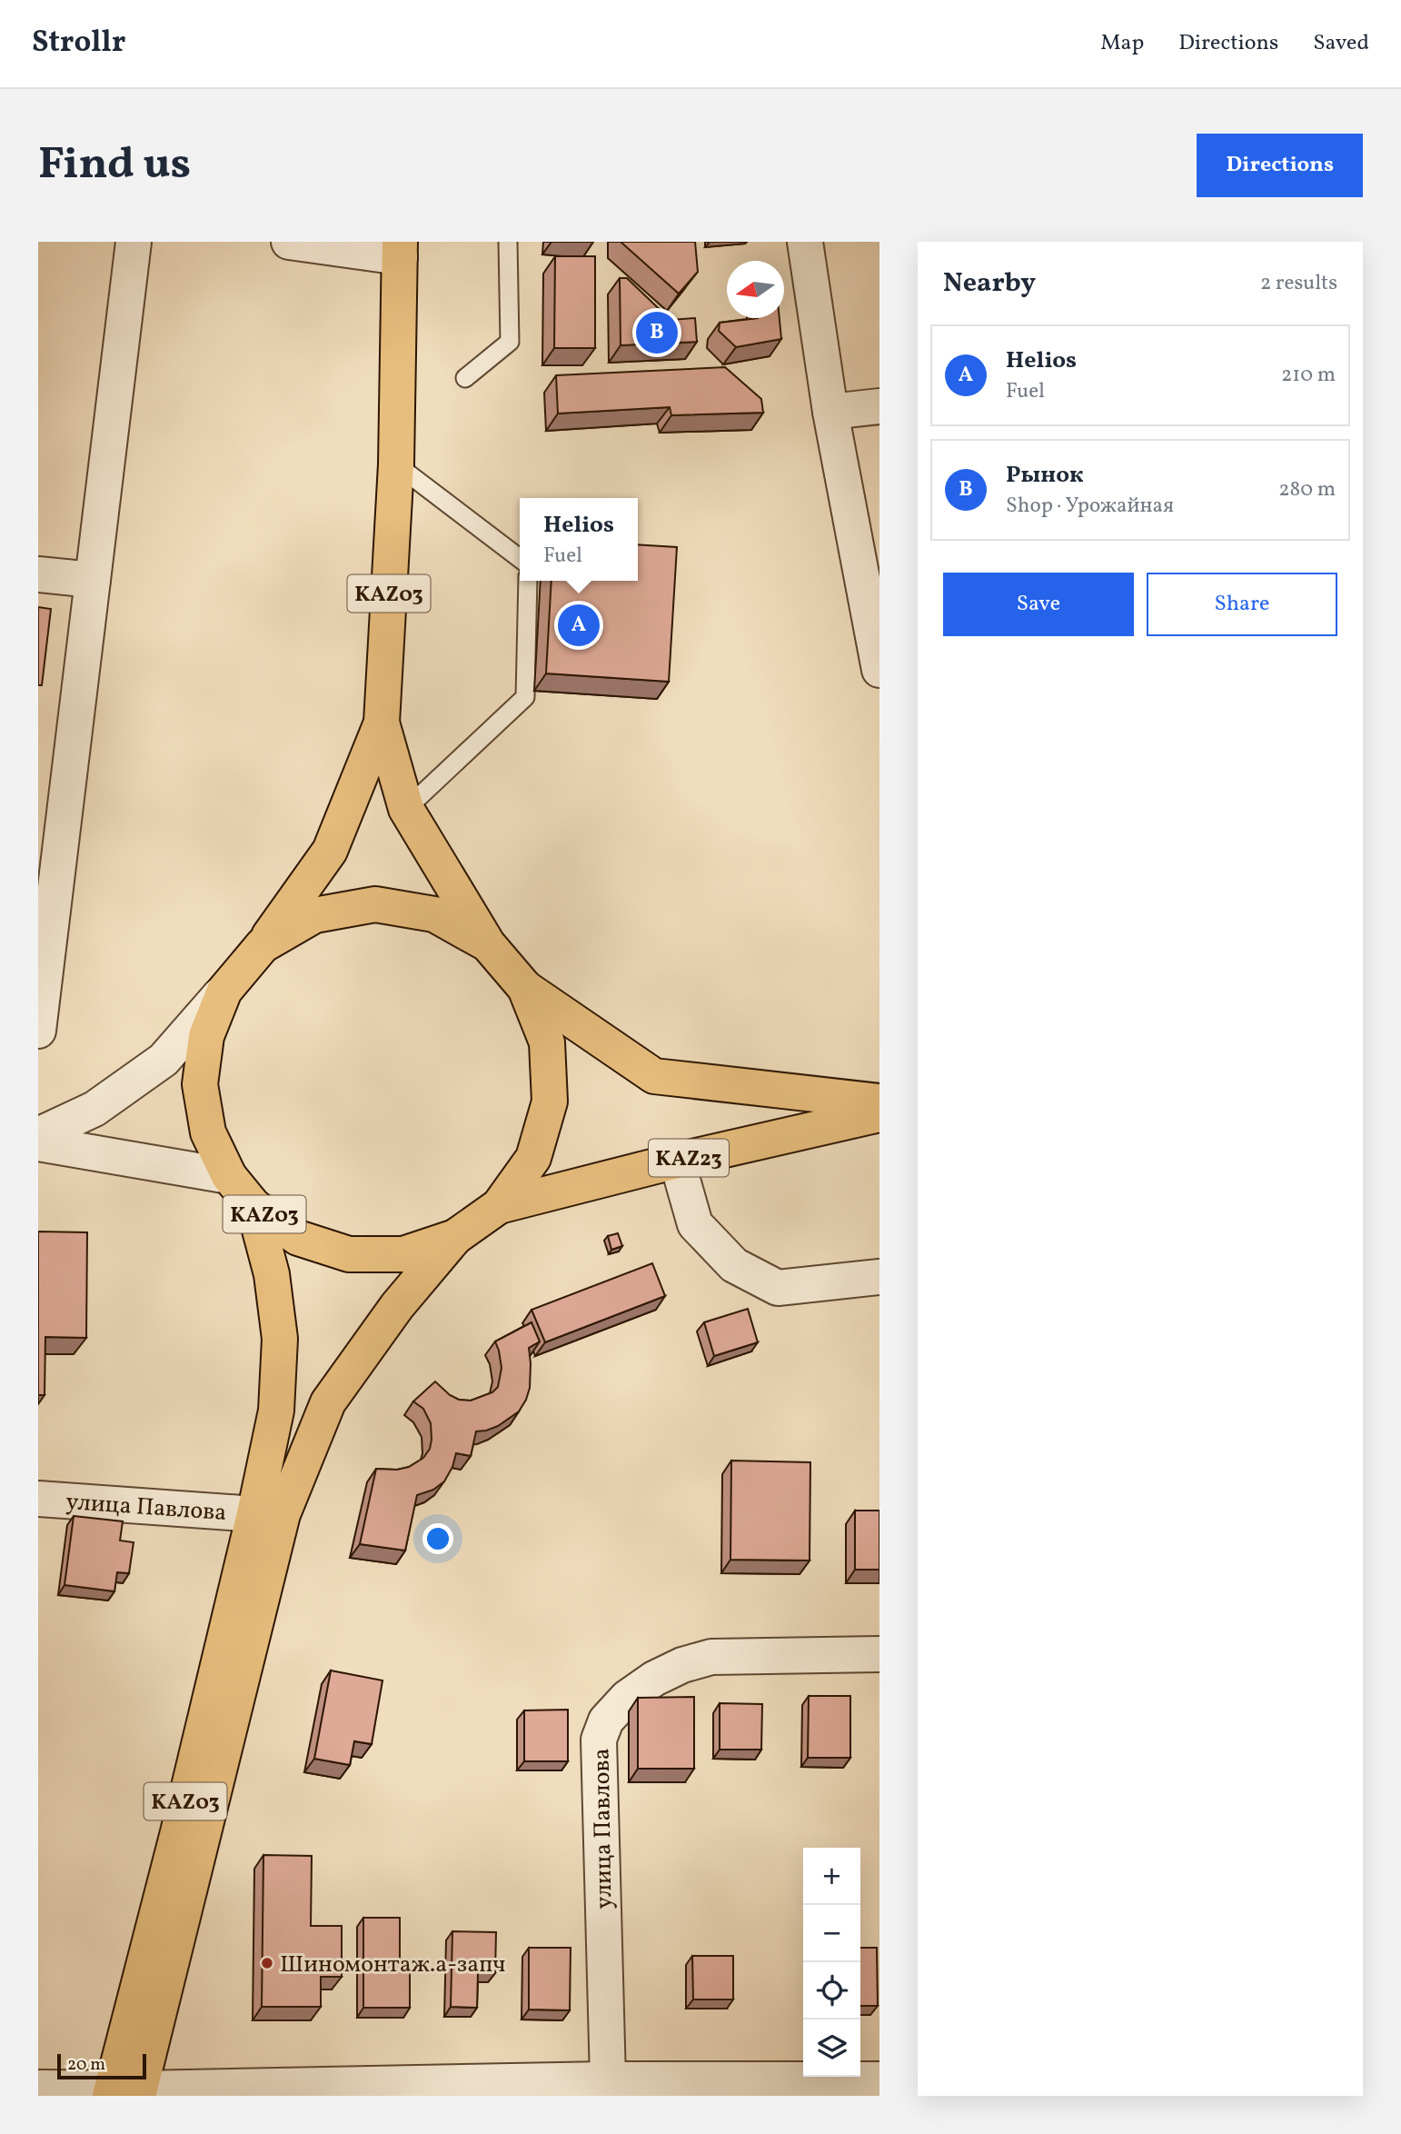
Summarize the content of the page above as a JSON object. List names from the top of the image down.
{
  "streets": {
    "main road": ["KАZ03", "KAZ23"],
    "street": ["улица Павлова"]
  },
  "crossings": [
    ["KАZ03", "KAZ23"],
    ["KАZ03", "улица Павлова"]
  ],
  "places": ["Шиномонтаж.а-запч"],
  "scale_bar": "20 m",
  "north": "left",
  "page": {
    "header": "Strollr",
    "nav": ["Map", "Directions", "Saved"],
    "buttons": [
      "Directions",
      ["Save", "Share"]
    ],
    "title": "Find us",
    "heading": ["Nearby", "2 results"],
    "pins": ["B", "A"],
    "list": [
      {
        "mark": "A",
        "name": "Helios",
        "note": "Fuel",
        "value": "210 m"
      },
      {
        "mark": "B",
        "name": "Рынок",
        "note": "Shop · Урожайная",
        "value": "280 m"
      }
    ],
    "popup": ["Helios", "Fuel"],
    "map_buttons": ["+", "−"],
    "scale": "20 m"
  }
}
